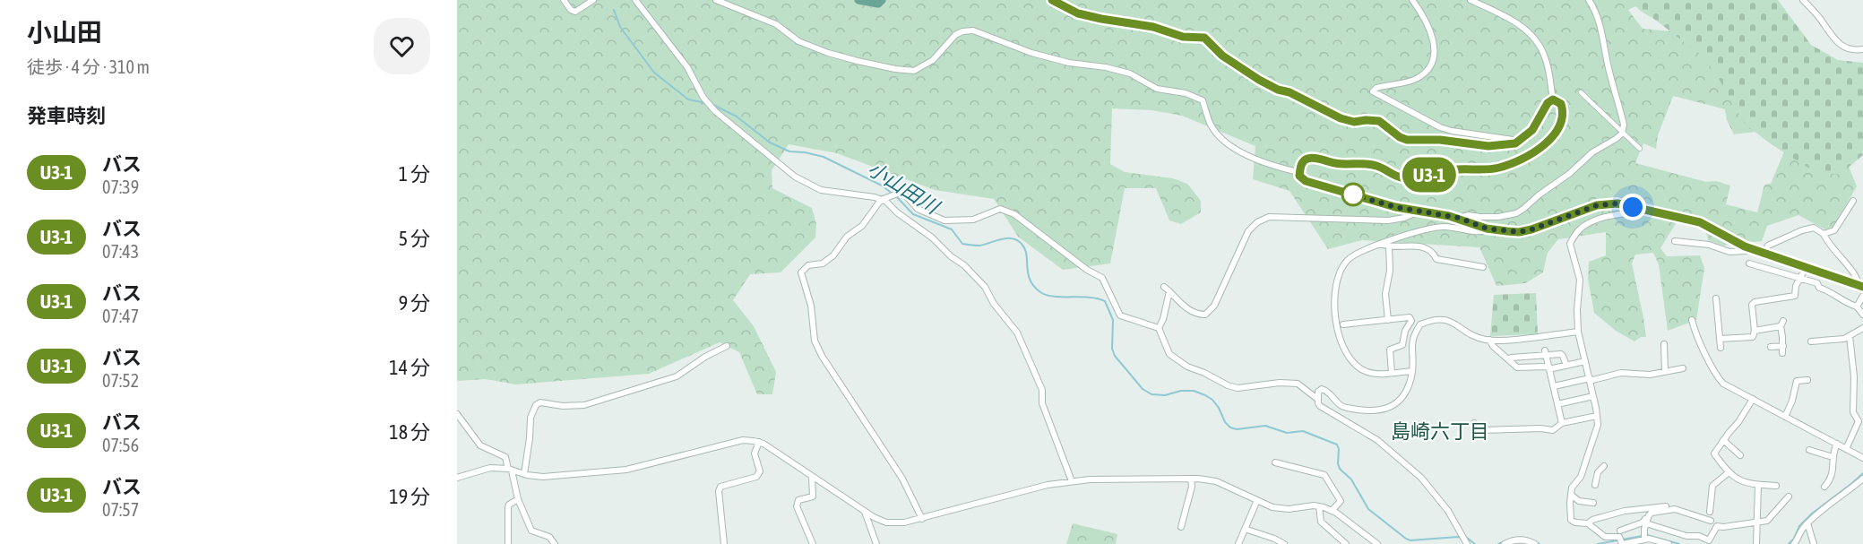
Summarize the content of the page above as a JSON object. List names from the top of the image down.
{
  "districts": ["島崎六丁目"],
  "water": ["小山田川"],
  "lines": ["bus line U3-1"],
  "page": {
    "heading": [
      ["小山田", "徒歩 · 4 分 · 310 m"],
      "発車時刻"
    ],
    "on_map": "U3-1",
    "list": [
      {
        "mark": "U3-1",
        "name": "バス",
        "note": "07:39",
        "value": "1 分"
      },
      {
        "mark": "U3-1",
        "name": "バス",
        "note": "07:43",
        "value": "5 分"
      },
      {
        "mark": "U3-1",
        "name": "バス",
        "note": "07:47",
        "value": "9 分"
      },
      {
        "mark": "U3-1",
        "name": "バス",
        "note": "07:52",
        "value": "14 分"
      },
      {
        "mark": "U3-1",
        "name": "バス",
        "note": "07:56",
        "value": "18 分"
      },
      {
        "mark": "U3-1",
        "name": "バス",
        "note": "07:57",
        "value": "19 分"
      }
    ]
  }
}
